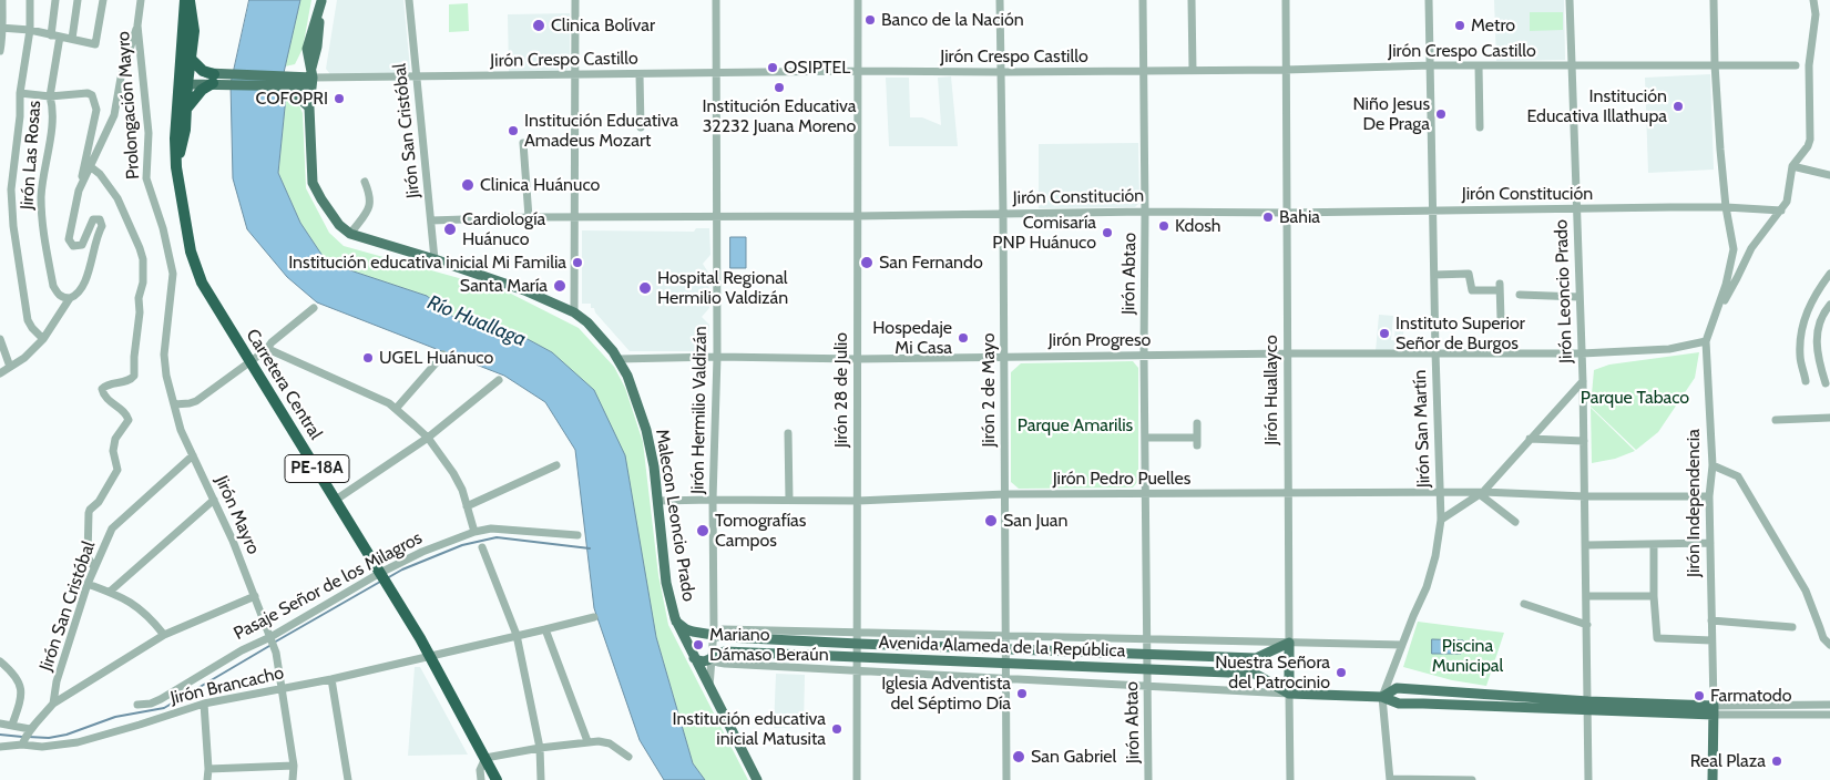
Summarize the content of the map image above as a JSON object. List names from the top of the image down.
{
  "streets": {
    "highway": ["Carretera Central", "PE-18A"],
    "main road": [
      "Jirón Huallayco",
      "Jirón Independencia",
      "Malecon Leoncio Prado",
      "Avenida Alameda de la República"
    ],
    "street": [
      "Jirón Crespo Castillo",
      "Prolongación Mayro",
      "Jirón San Cristóbal",
      "Jirón Las Rosas",
      "Jirón Constitución",
      "Jirón Abtao",
      "Jirón Leoncio Prado",
      "Jirón Progreso",
      "Jirón 28 de Julio",
      "Jirón 2 de Mayo",
      "Jirón Hermilio Valdizán",
      "Jirón San Martín",
      "Jirón Pedro Puelles",
      "Jirón Mayro",
      "Pasaje Señor de los Milagros",
      "Jirón Brancacho"
    ]
  },
  "crossings": [
    ["Jirón Crespo Castillo", "Jirón San Cristóbal"],
    ["Jirón Crespo Castillo", "Jirón Abtao"],
    ["Jirón Crespo Castillo", "Jirón Leoncio Prado"],
    ["Jirón Crespo Castillo", "Jirón 28 de Julio"],
    ["Jirón Crespo Castillo", "Jirón 2 de Mayo"],
    ["Jirón Crespo Castillo", "Jirón Huallayco"],
    ["Jirón Crespo Castillo", "Jirón Hermilio Valdizán"],
    ["Jirón Crespo Castillo", "Jirón San Martín"],
    ["Jirón Crespo Castillo", "Jirón Independencia"],
    ["Jirón Crespo Castillo", "Malecon Leoncio Prado"],
    ["Prolongación Mayro", "Jirón Mayro"],
    ["Jirón San Cristóbal", "Jirón Constitución"],
    ["Jirón San Cristóbal", "Jirón Mayro"],
    ["Jirón San Cristóbal", "Malecon Leoncio Prado"],
    ["Jirón Constitución", "Jirón Abtao"],
    ["Jirón Constitución", "Jirón Leoncio Prado"],
    ["Jirón Constitución", "Jirón 28 de Julio"],
    ["Jirón Constitución", "Jirón 2 de Mayo"],
    ["Jirón Constitución", "Jirón Huallayco"],
    ["Jirón Constitución", "Jirón Hermilio Valdizán"],
    ["Jirón Constitución", "Jirón San Martín"],
    ["Jirón Constitución", "Jirón Independencia"],
    ["Jirón Abtao", "Jirón Progreso"],
    ["Jirón Abtao", "Jirón Pedro Puelles"],
    ["Jirón Abtao", "Avenida Alameda de la República"],
    ["Jirón Leoncio Prado", "Jirón Progreso"],
    ["Jirón Leoncio Prado", "Jirón Pedro Puelles"],
    ["Jirón Progreso", "Jirón 28 de Julio"],
    ["Jirón Progreso", "Jirón 2 de Mayo"],
    ["Jirón Progreso", "Jirón Huallayco"],
    ["Jirón Progreso", "Jirón Hermilio Valdizán"],
    ["Jirón Progreso", "Jirón San Martín"],
    ["Jirón Progreso", "Jirón Independencia"],
    ["Jirón Progreso", "Malecon Leoncio Prado"],
    ["Carretera Central", "PE-18A"],
    ["Carretera Central", "Pasaje Señor de los Milagros"],
    ["Carretera Central", "Jirón Brancacho"],
    ["Jirón 28 de Julio", "Jirón Pedro Puelles"],
    ["Jirón 28 de Julio", "Avenida Alameda de la República"],
    ["Jirón 2 de Mayo", "Jirón Pedro Puelles"],
    ["Jirón 2 de Mayo", "Avenida Alameda de la República"],
    ["Jirón Huallayco", "Jirón Pedro Puelles"],
    ["Jirón Huallayco", "Avenida Alameda de la República"],
    ["Jirón Hermilio Valdizán", "Jirón Pedro Puelles"],
    ["Jirón Hermilio Valdizán", "Malecon Leoncio Prado"],
    ["Jirón Hermilio Valdizán", "Avenida Alameda de la República"],
    ["Jirón San Martín", "Jirón Pedro Puelles"],
    ["Jirón San Martín", "Avenida Alameda de la República"],
    ["Jirón Pedro Puelles", "Jirón Independencia"],
    ["Jirón Pedro Puelles", "Malecon Leoncio Prado"],
    ["Jirón Mayro", "Pasaje Señor de los Milagros"],
    ["Jirón Mayro", "Jirón Brancacho"],
    ["Malecon Leoncio Prado", "Avenida Alameda de la República"]
  ],
  "water": ["Río Huallaga"],
  "parks": ["Parque Tabaco", "Parque Amarilis", "Piscina Municipal"],
  "places": [
    "Banco de la Nación",
    "Clinica Bolívar",
    "Metro",
    "OSIPTEL",
    "Institución Educativa 32232 Juana Moreno",
    "COFOPRI",
    "Institución Educativa Illathupa",
    "Niño Jesus De Praga",
    "Institución Educativa Amadeus Mozart",
    "Clinica Huánuco",
    "Bahia",
    "Kdosh",
    "Cardiología Huánuco",
    "Comisaría PNP Huánuco",
    "Institución educativa inicial Mi Familia",
    "San Fernando",
    "Santa María",
    "Hospital Regional Hermilio Valdizán",
    "Instituto Superior Señor de Burgos",
    "Hospedaje Mi Casa",
    "UGEL Huánuco",
    "San Juan",
    "Tomografías Campos",
    "Mariano Dámaso Beraún",
    "Nuestra Señora del Patrocinio",
    "Iglesia Adventista del Séptimo Día",
    "Farmatodo",
    "Institución educativa inicial Matusita",
    "San Gabriel",
    "Real Plaza"
  ]
}
